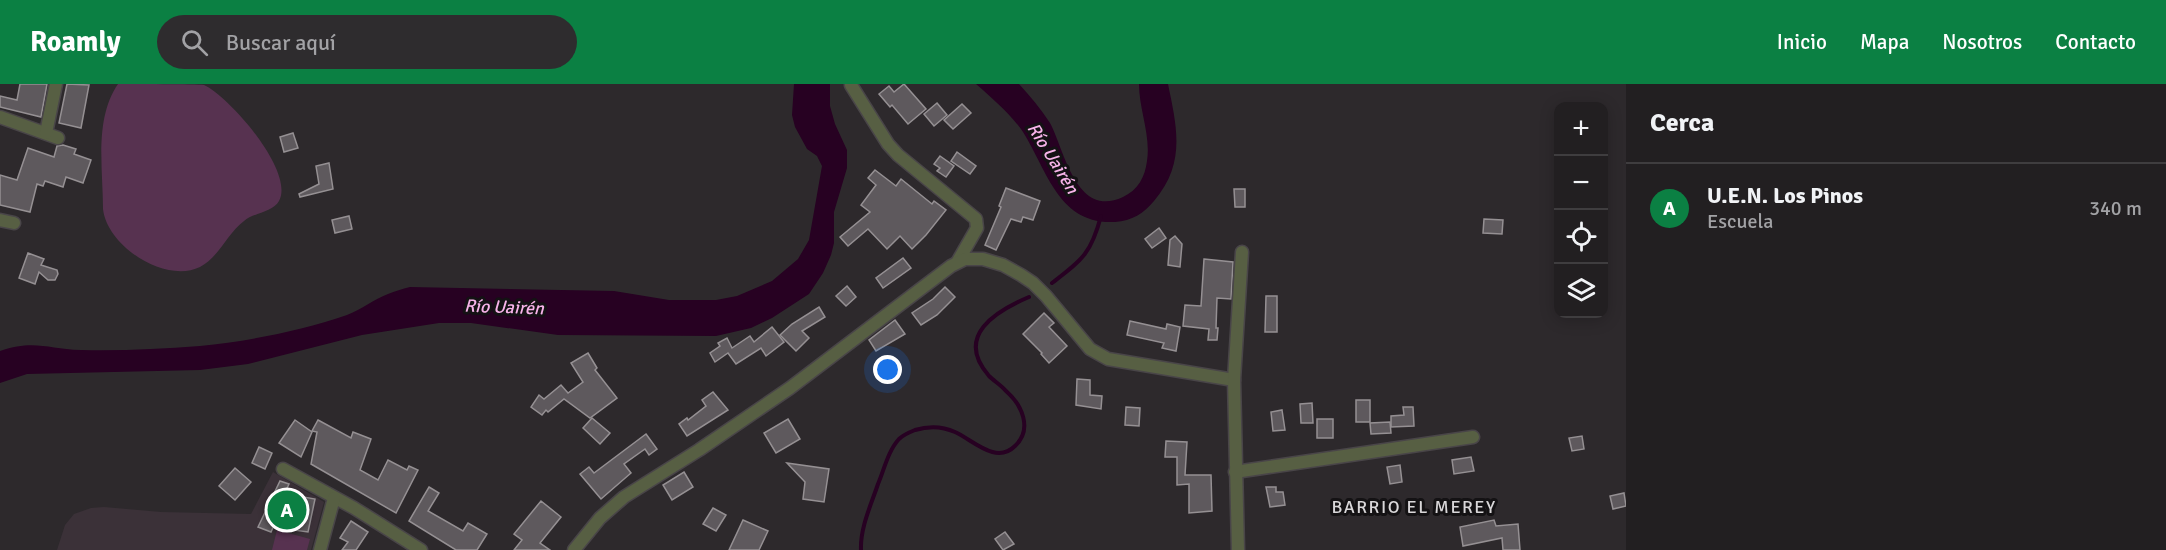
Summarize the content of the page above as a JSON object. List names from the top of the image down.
{
  "districts": ["BARRIO EL MEREY"],
  "water": ["Río Uairén"],
  "page": {
    "header": "Roamly",
    "search": "Buscar aquí",
    "nav": [
      "Inicio",
      "Mapa",
      "Nosotros",
      "Contacto"
    ],
    "heading": "Cerca",
    "map_buttons": ["+", "−"],
    "list": [
      {
        "mark": "A",
        "name": "U.E.N. Los Pinos",
        "note": "Escuela",
        "value": "340 m"
      }
    ],
    "pins": "A"
  }
}
